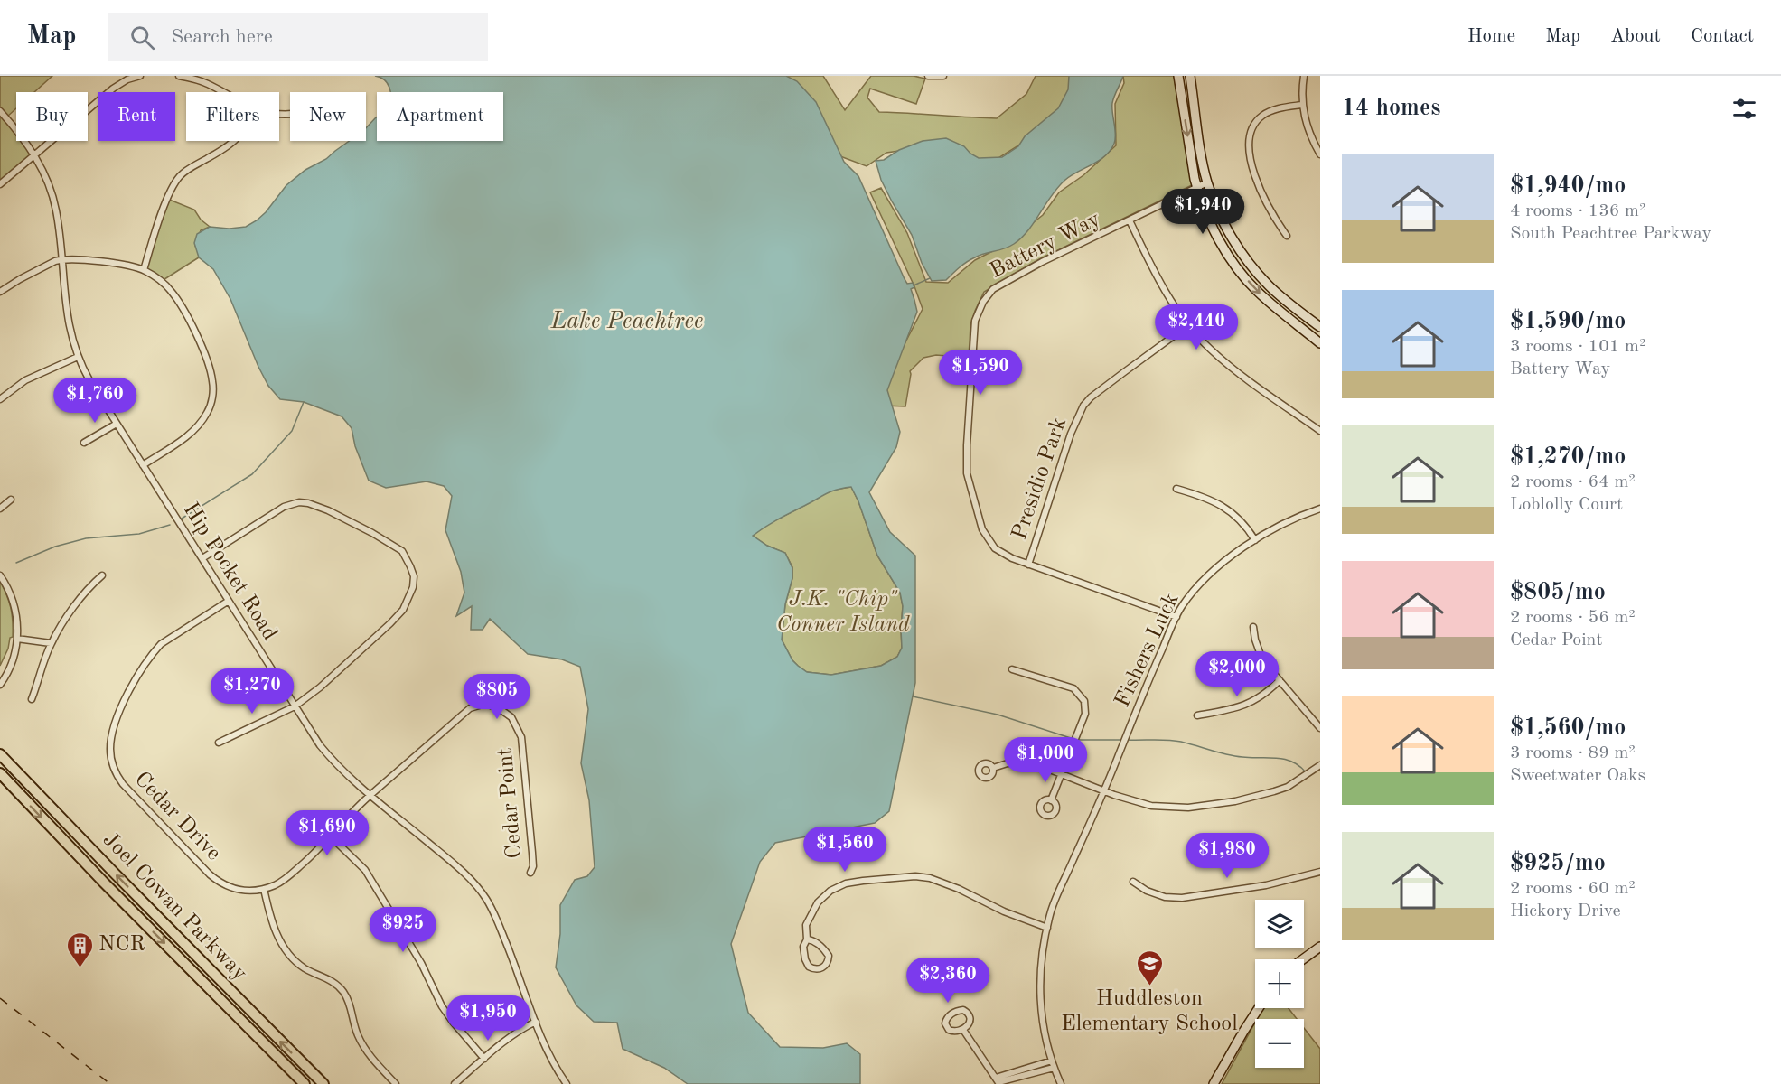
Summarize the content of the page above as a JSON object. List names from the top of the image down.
{
  "streets": {
    "main road": ["Joel Cowan Parkway"],
    "street": [
      "Battery Way",
      "Presidio Park",
      "Hip Pocket Road",
      "Fishers Luck",
      "Cedar Point",
      "Cedar Drive"
    ]
  },
  "crossings": [
    ["Battery Way", "Presidio Park"],
    ["Battery Way", "Fishers Luck"],
    ["Hip Pocket Road", "Cedar Point"],
    ["Hip Pocket Road", "Cedar Drive"],
    ["Cedar Point", "Cedar Drive"]
  ],
  "water": ["Lake Peachtree"],
  "parks": ["J.K. \"Chip\" Conner Island"],
  "places": {
    "building": ["NCR"],
    "school or university": ["Huddleston Elementary School"]
  },
  "page": {
    "header": "Map",
    "search": "Search here",
    "nav": [
      "Home",
      "Map",
      "About",
      "Contact"
    ],
    "heading": "14 homes",
    "chip": [
      "Buy",
      "Rent",
      "Filters",
      "New",
      "Apartment"
    ],
    "list": [
      {
        "name": "$1,940/mo",
        "note": "4 rooms · 136 m² · South Peachtree Parkway"
      },
      {
        "name": "$1,590/mo",
        "note": "3 rooms · 101 m² · Battery Way"
      },
      {
        "name": "$1,270/mo",
        "note": "2 rooms · 64 m² · Loblolly Court"
      },
      {
        "name": "$805/mo",
        "note": "2 rooms · 56 m² · Cedar Point"
      },
      {
        "name": "$1,560/mo",
        "note": "3 rooms · 89 m² · Sweetwater Oaks"
      },
      {
        "name": "$925/mo",
        "note": "2 rooms · 60 m² · Hickory Drive"
      }
    ],
    "price": [
      "$1,940",
      "$2,440",
      "$1,590",
      "$1,760",
      "$2,000",
      "$1,270",
      "$805",
      "$1,000",
      "$1,690",
      "$1,560",
      "$1,980",
      "$925",
      "$2,360",
      "$1,950"
    ],
    "map_buttons": ["+", "−"]
  }
}
